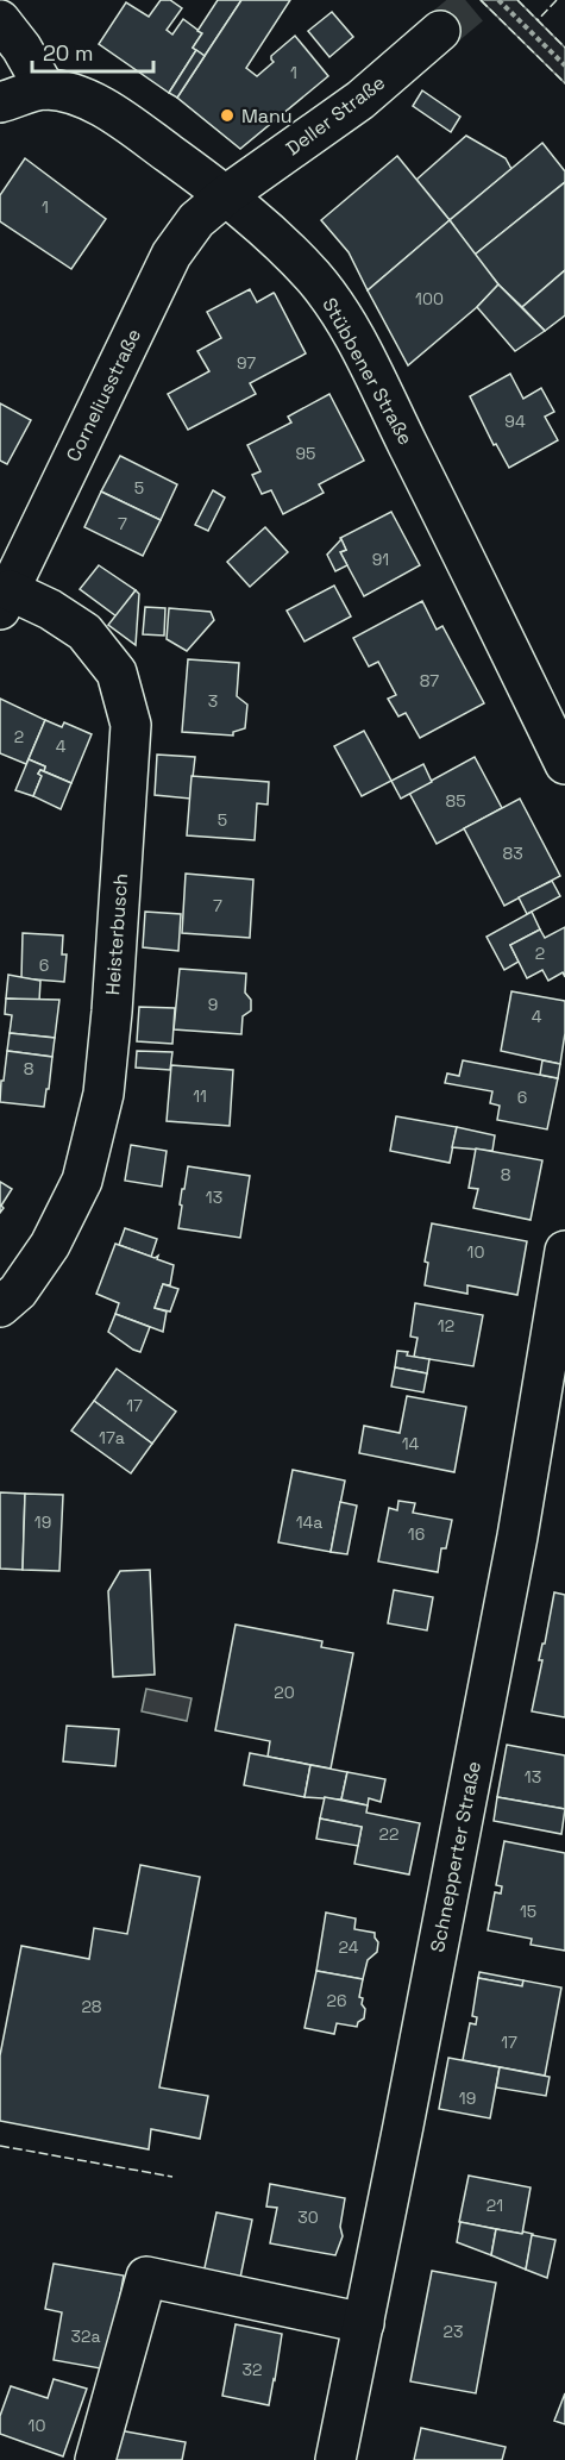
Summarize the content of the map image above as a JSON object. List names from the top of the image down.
{
  "streets": {
    "street": [
      "Deller Straße",
      "Stübbener Straße",
      "Corneliusstraße",
      "Heisterbusch",
      "Schnepperter Straße"
    ]
  },
  "crossings": [
    ["Deller Straße", "Stübbener Straße"],
    ["Deller Straße", "Corneliusstraße"],
    ["Stübbener Straße", "Corneliusstraße"],
    ["Corneliusstraße", "Heisterbusch"]
  ],
  "places": ["Manu"],
  "house_numbers": [
    "1",
    "1",
    "100",
    "97",
    "94",
    "95",
    "5",
    "7",
    "91",
    "87",
    "3",
    "2",
    "4",
    "85",
    "5",
    "83",
    "7",
    "2",
    "6",
    "9",
    "4",
    "8",
    "11",
    "6",
    "8",
    "13",
    "10",
    "12",
    "17",
    "17a",
    "14",
    "19",
    "14a",
    "16",
    "20",
    "13",
    "22",
    "15",
    "24",
    "26",
    "28",
    "17",
    "19",
    "21",
    "30",
    "23",
    "32a",
    "32",
    "10"
  ],
  "scale_bar": "20 m"
}
